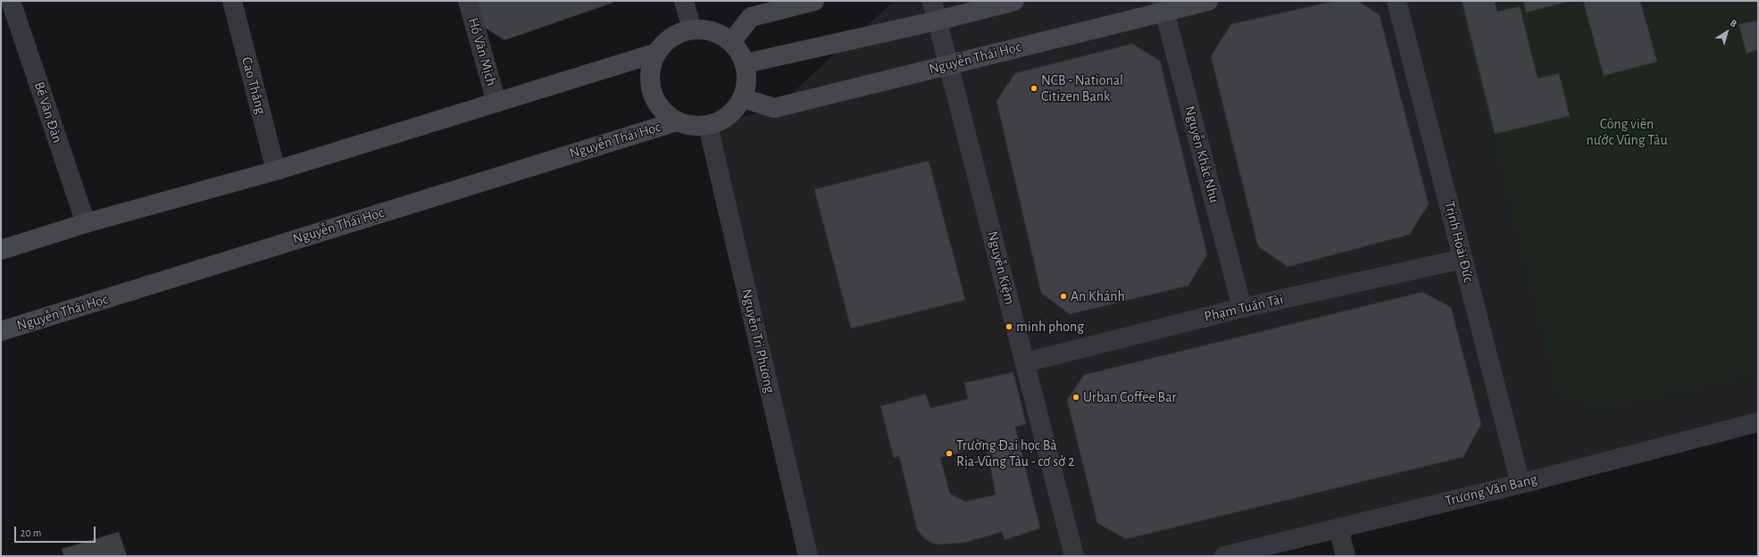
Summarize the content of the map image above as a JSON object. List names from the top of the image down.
{
  "streets": {
    "main road": ["Nguyễn Thái Học"],
    "street": [
      "Hồ Văn Mịch",
      "Cao Thắng",
      "Bế Văn Đàn",
      "Nguyễn Khắc Nhu",
      "Trịnh Hoài Đức",
      "Nguyễn Kiệm",
      "Phạm Tuấn Tài",
      "Nguyễn Tri Phương",
      "Trương Văn Bang"
    ]
  },
  "crossings": [
    ["Nguyễn Thái Học", "Nguyễn Khắc Nhu"],
    ["Nguyễn Thái Học", "Nguyễn Kiệm"],
    ["Nguyễn Thái Học", "Nguyễn Tri Phương"],
    ["Nguyễn Khắc Nhu", "Phạm Tuấn Tài"],
    ["Trịnh Hoài Đức", "Phạm Tuấn Tài"],
    ["Trịnh Hoài Đức", "Trương Văn Bang"],
    ["Nguyễn Kiệm", "Phạm Tuấn Tài"]
  ],
  "parks": ["Công viên nước Vũng Tàu"],
  "places": [
    "NCB - National Citizen Bank",
    "An Khánh",
    "minh phong",
    "Urban Coffee Bar",
    "Trường Đại học Bà Rịa-Vũng Tàu - cơ sở 2"
  ],
  "scale_bar": "20 m",
  "north": "top right"
}
